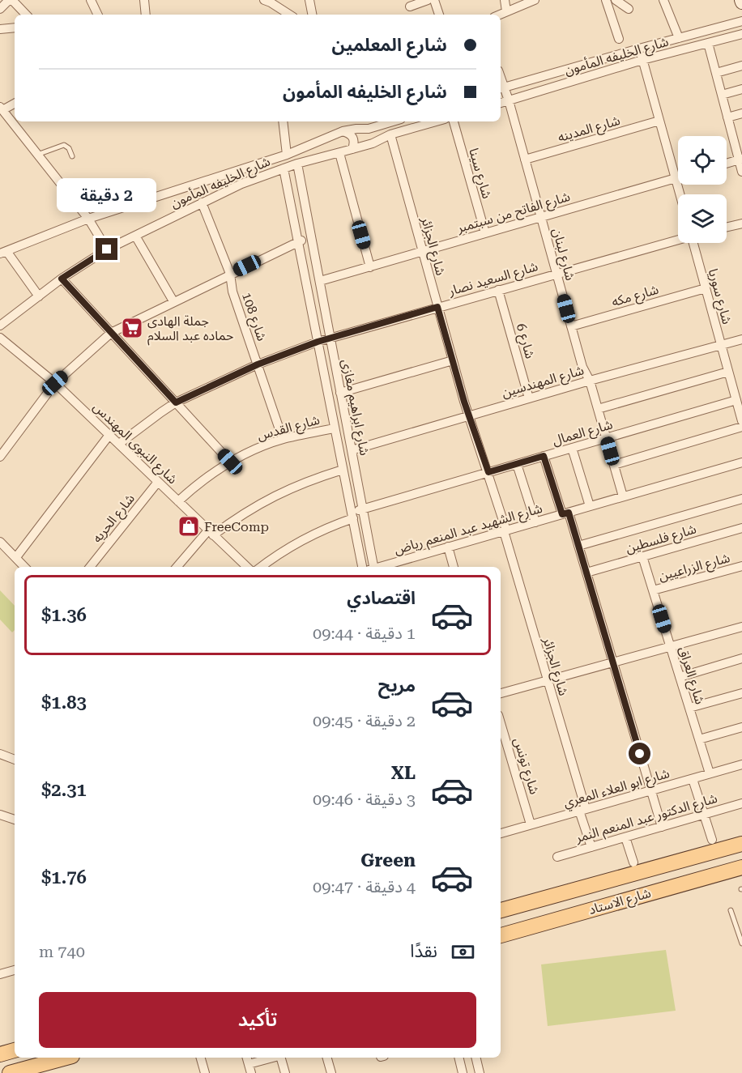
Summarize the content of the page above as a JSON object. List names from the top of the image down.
{
  "streets": {
    "main road": ["شارع الاستاد"],
    "street": [
      "شارع الخليفه المأمون",
      "شارع المدينه",
      "شارع سينا",
      "شارع الفاتح من سبتمبر",
      "شارع الجزائر",
      "شارع لبنان",
      "شارع السعيد نصار",
      "شارع مكه",
      "شارع سوريا",
      "شارع 108",
      "شارع 6",
      "شارع المهندسين",
      "شارع ابراهيم مغازى",
      "شارع القدس",
      "شارع العمال",
      "شارع النبوى المهندس",
      "شارع الحريه",
      "شارع الشهيد عبد المنعم رياض",
      "شارع فلسطين",
      "شارع الزراعيين",
      "شارع العراق",
      "شارع تونس",
      "شارع ابو العلاء المعري",
      "شارع الدكتور عبد المنعم النمر"
    ]
  },
  "crossings": [
    ["شارع الخليفه المأمون", "شارع الجزائر"],
    ["شارع الخليفه المأمون", "شارع لبنان"],
    ["شارع الخليفه المأمون", "شارع 108"],
    ["شارع الخليفه المأمون", "شارع ابراهيم مغازى"],
    ["شارع المدينه", "شارع لبنان"],
    ["شارع سينا", "شارع الفاتح من سبتمبر"],
    ["شارع الفاتح من سبتمبر", "شارع الجزائر"],
    ["شارع الفاتح من سبتمبر", "شارع لبنان"],
    ["شارع الفاتح من سبتمبر", "شارع ابراهيم مغازى"],
    ["شارع الجزائر", "شارع السعيد نصار"],
    ["شارع الجزائر", "شارع المهندسين"],
    ["شارع الجزائر", "شارع العمال"],
    ["شارع الجزائر", "شارع الشهيد عبد المنعم رياض"],
    ["شارع الجزائر", "شارع ابو العلاء المعري"],
    ["شارع الجزائر", "شارع الدكتور عبد المنعم النمر"],
    ["شارع لبنان", "شارع السعيد نصار"],
    ["شارع لبنان", "شارع مكه"],
    ["شارع لبنان", "شارع المهندسين"],
    ["شارع لبنان", "شارع العمال"],
    ["شارع لبنان", "شارع الشهيد عبد المنعم رياض"],
    ["شارع السعيد نصار", "شارع 108"],
    ["شارع السعيد نصار", "شارع 6"],
    ["شارع السعيد نصار", "شارع ابراهيم مغازى"],
    ["شارع السعيد نصار", "شارع النبوى المهندس"],
    ["شارع مكه", "شارع سوريا"],
    ["شارع سوريا", "شارع المهندسين"],
    ["شارع سوريا", "شارع العمال"],
    ["شارع 108", "شارع القدس"],
    ["شارع 6", "شارع المهندسين"],
    ["شارع المهندسين", "شارع ابراهيم مغازى"],
    ["شارع ابراهيم مغازى", "شارع القدس"],
    ["شارع ابراهيم مغازى", "شارع العمال"],
    ["شارع القدس", "شارع النبوى المهندس"],
    ["شارع النبوى المهندس", "شارع الحريه"],
    ["شارع فلسطين", "شارع العراق"],
    ["شارع الزراعيين", "شارع العراق"],
    ["شارع العراق", "شارع ابو العلاء المعري"],
    ["شارع تونس", "شارع ابو العلاء المعري"]
  ],
  "places": {
    "supermarket": ["جملة الهادى حماده عبد السلام"],
    "shop": ["FreeComp"]
  },
  "page": {
    "banner": ["شارع المعلمين", "شارع الخليفه المأمون"],
    "bubble": "2 دقيقة",
    "list": [
      {
        "name": "اقتصادي",
        "note": "1 دقيقة · 09:44",
        "value": "$1.36"
      },
      {
        "name": "مريح",
        "note": "2 دقيقة · 09:45",
        "value": "$1.83"
      },
      {
        "name": "XL",
        "note": "3 دقيقة · 09:46",
        "value": "$2.31"
      },
      {
        "name": "Green",
        "note": "4 دقيقة · 09:47",
        "value": "$1.76"
      }
    ],
    "pay": ["نقدًا", "740 m"],
    "buttons": "تأكيد"
  }
}
